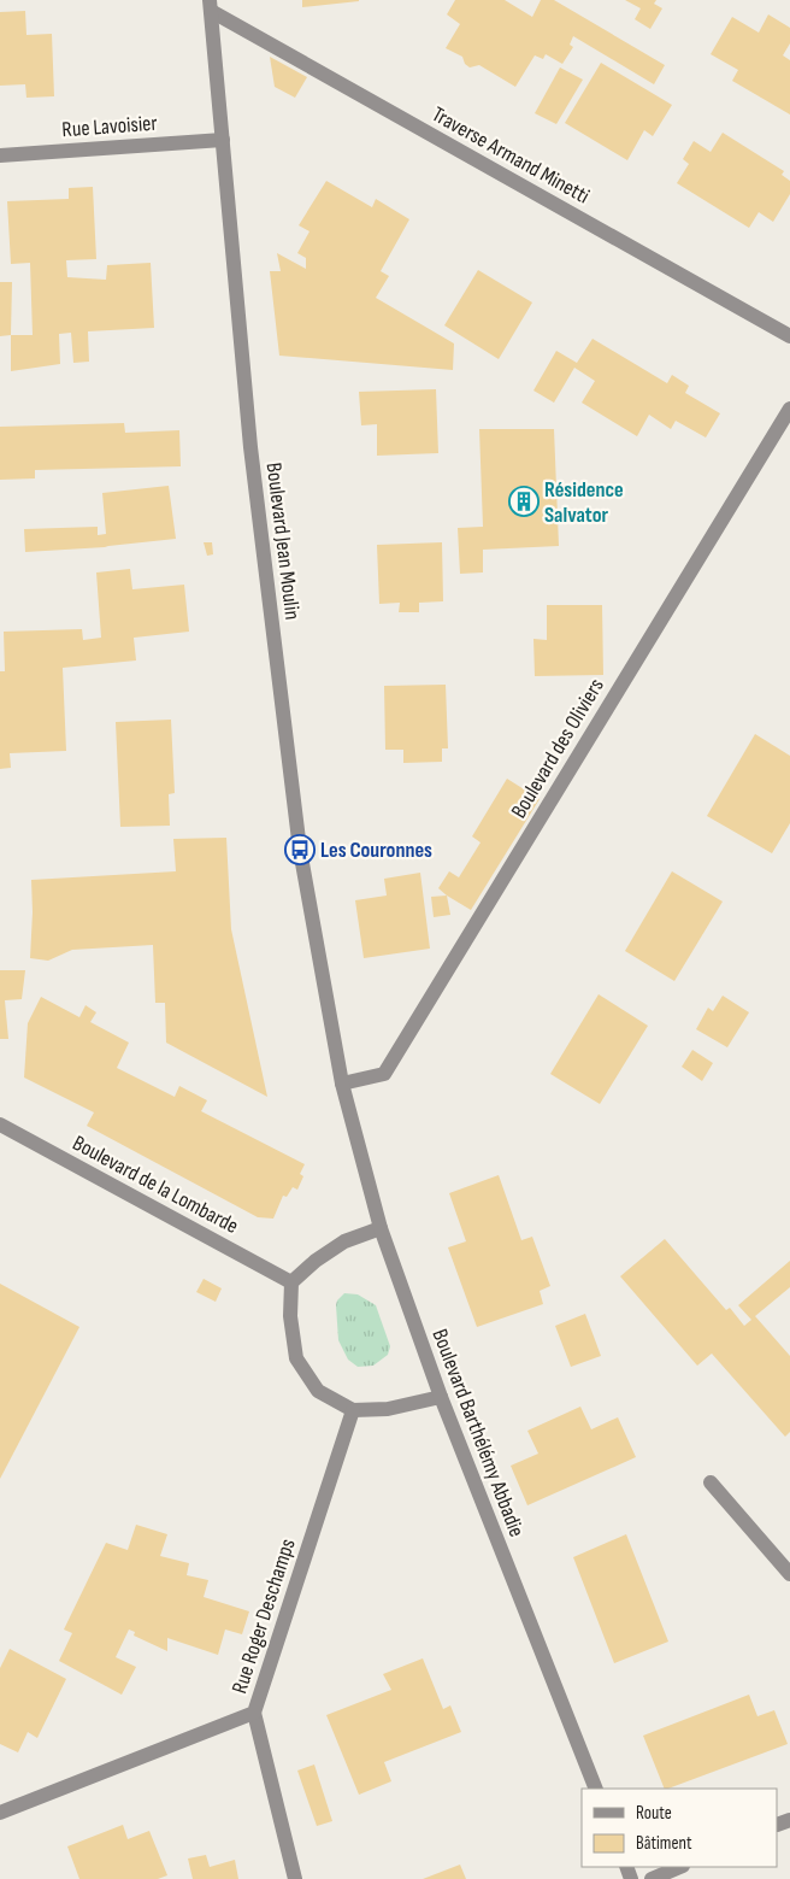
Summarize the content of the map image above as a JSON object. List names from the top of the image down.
{
  "streets": {
    "street": [
      "Rue Lavoisier",
      "Traverse Armand Minetti",
      "Boulevard Jean Moulin",
      "Boulevard des Oliviers",
      "Boulevard de la Lombarde",
      "Boulevard Barthélémy Abbadie",
      "Rue Roger Deschamps"
    ]
  },
  "crossings": [
    ["Rue Lavoisier", "Boulevard Jean Moulin"],
    ["Traverse Armand Minetti", "Boulevard Jean Moulin"],
    ["Boulevard Jean Moulin", "Boulevard des Oliviers"],
    ["Boulevard Jean Moulin", "Boulevard Barthélémy Abbadie"],
    ["Boulevard des Oliviers", "Boulevard Barthélémy Abbadie"]
  ],
  "places": {
    "building": ["Résidence Salvator"],
    "bus stop": ["Les Couronnes"]
  },
  "legend": ["Route", "Bâtiment"]
}
